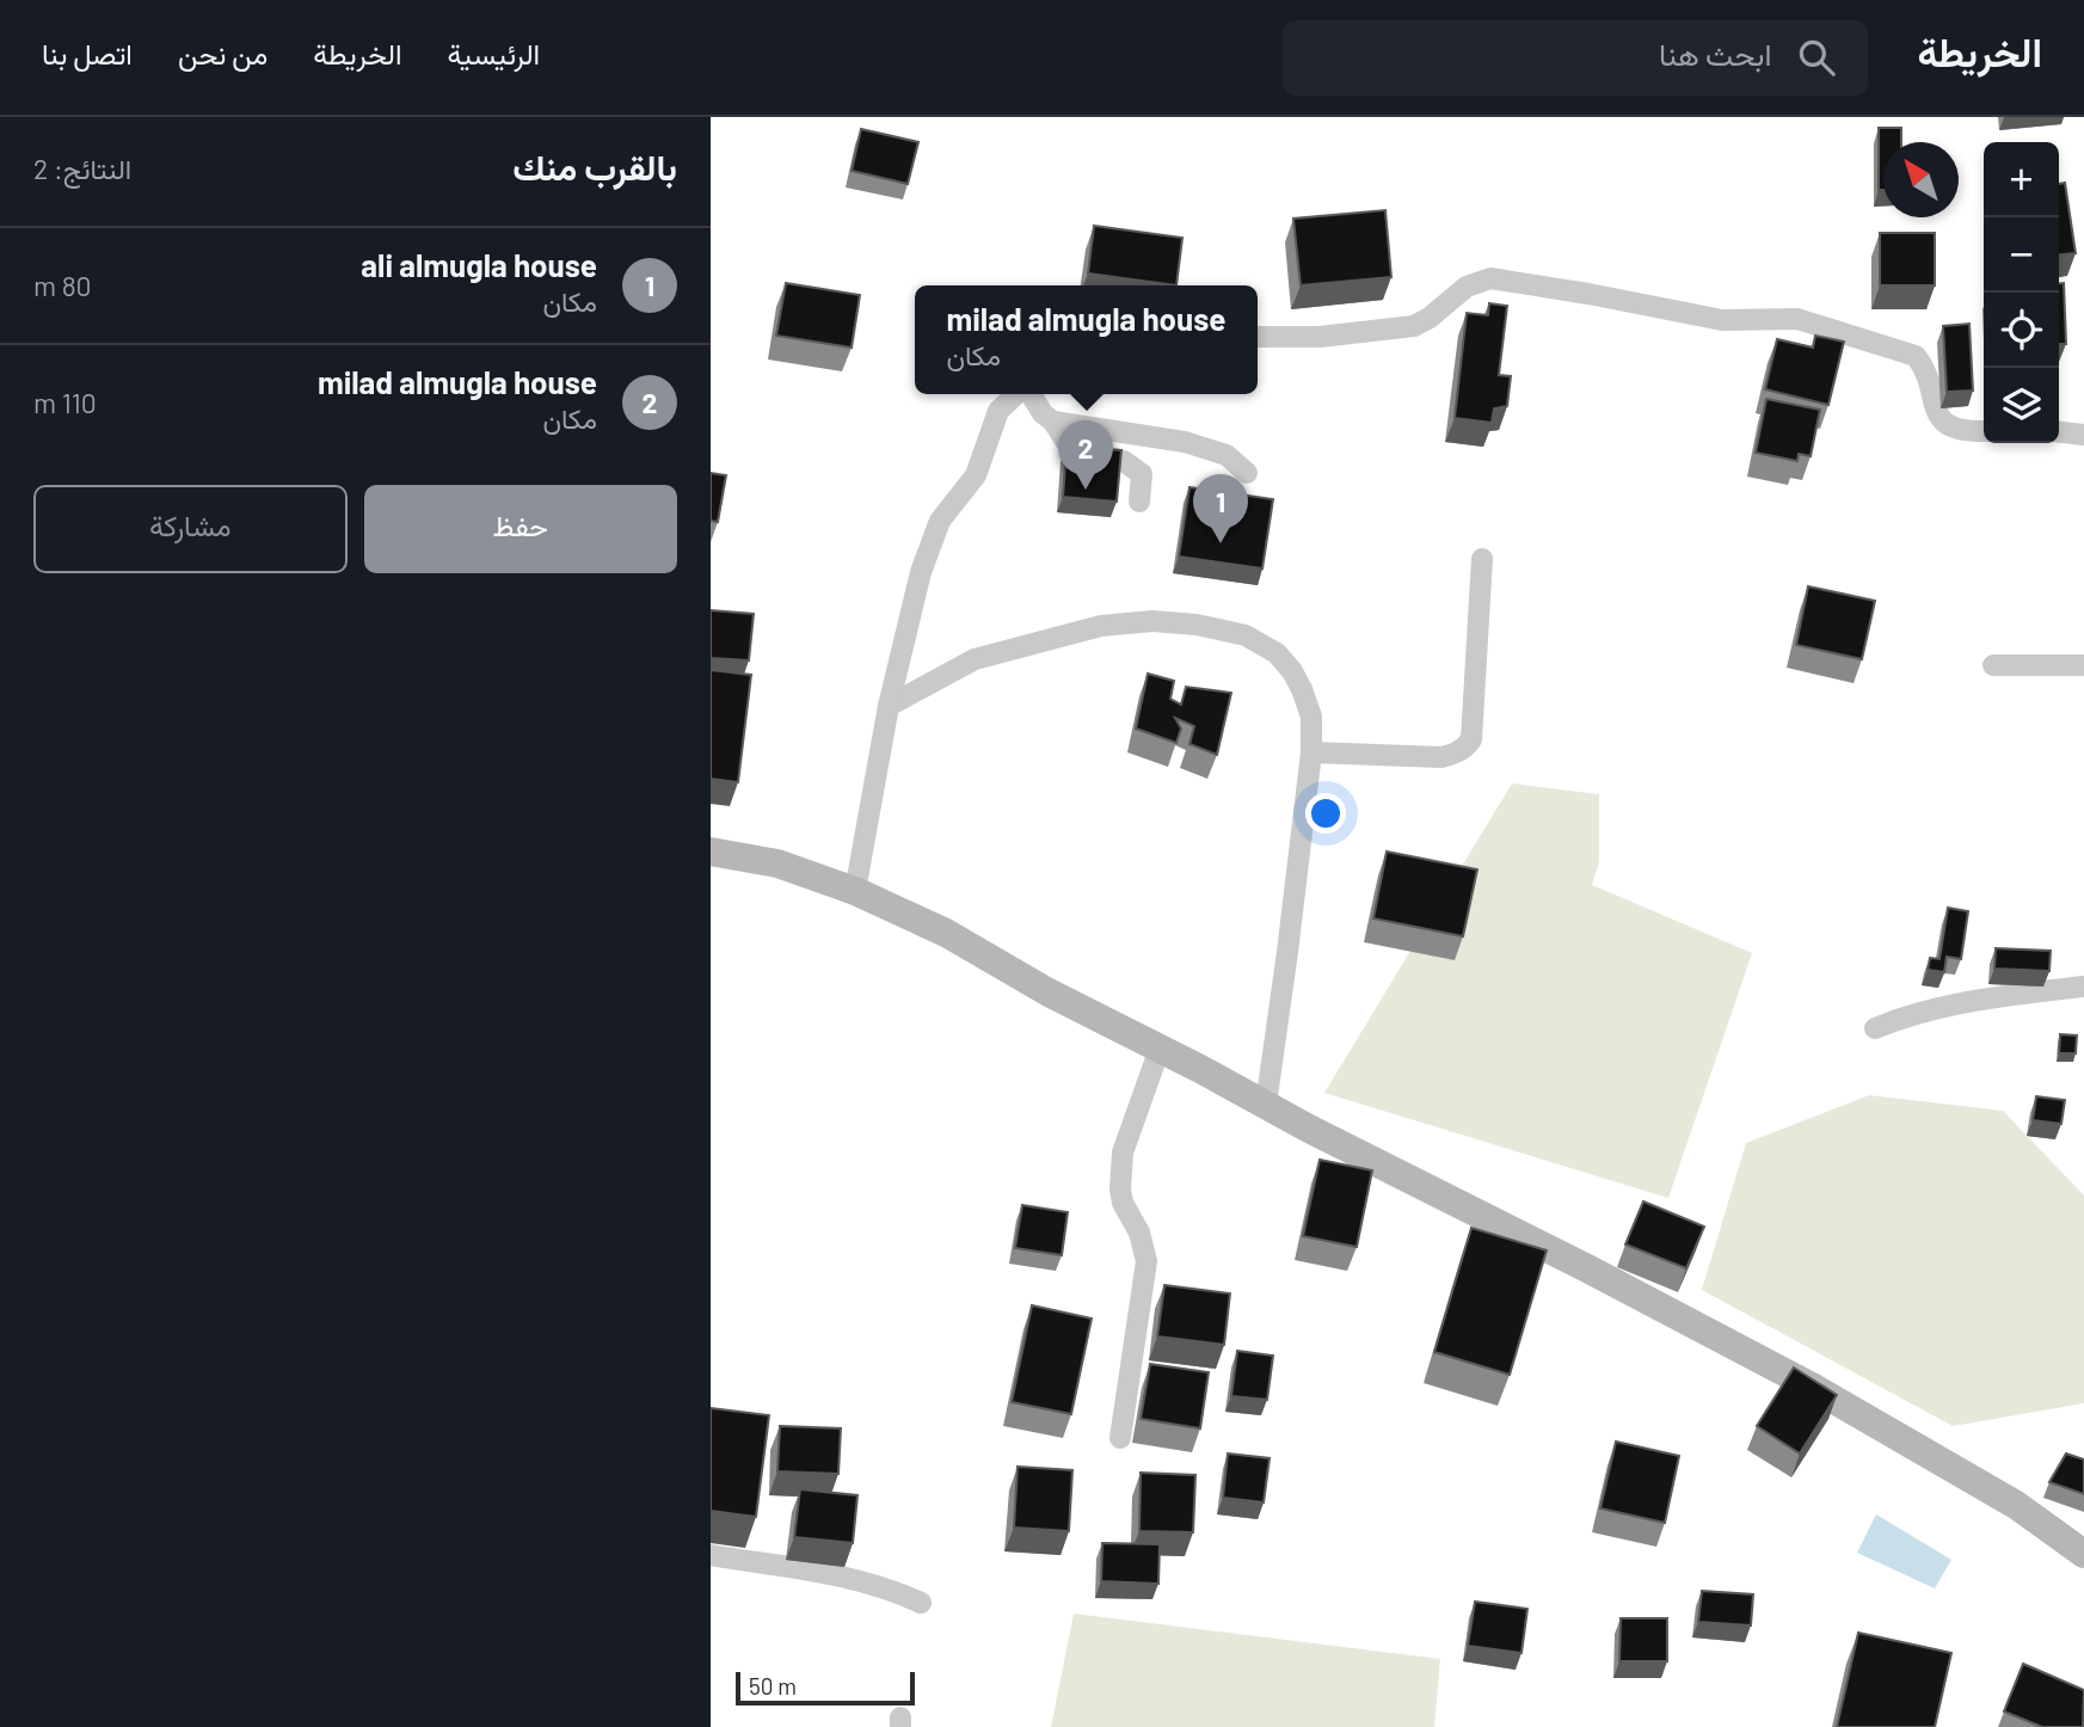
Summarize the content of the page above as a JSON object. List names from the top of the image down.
{
  "scale_bar": "50 m",
  "north": "top left",
  "page": {
    "header": "الخريطة",
    "search": "ابحث هنا",
    "nav": [
      "الرئيسية",
      "الخريطة",
      "من نحن",
      "اتصل بنا"
    ],
    "heading": ["بالقرب منك", "النتائج: 2"],
    "map_buttons": ["+", "−"],
    "list": [
      {
        "mark": "1",
        "name": "ali almugla house",
        "note": "مكان",
        "value": "80 m"
      },
      {
        "mark": "2",
        "name": "milad almugla house",
        "note": "مكان",
        "value": "110 m"
      }
    ],
    "popup": ["milad almugla house", "مكان"],
    "pins": ["2", "1"],
    "buttons": ["حفظ", "مشاركة"],
    "scale": "50 m"
  }
}
